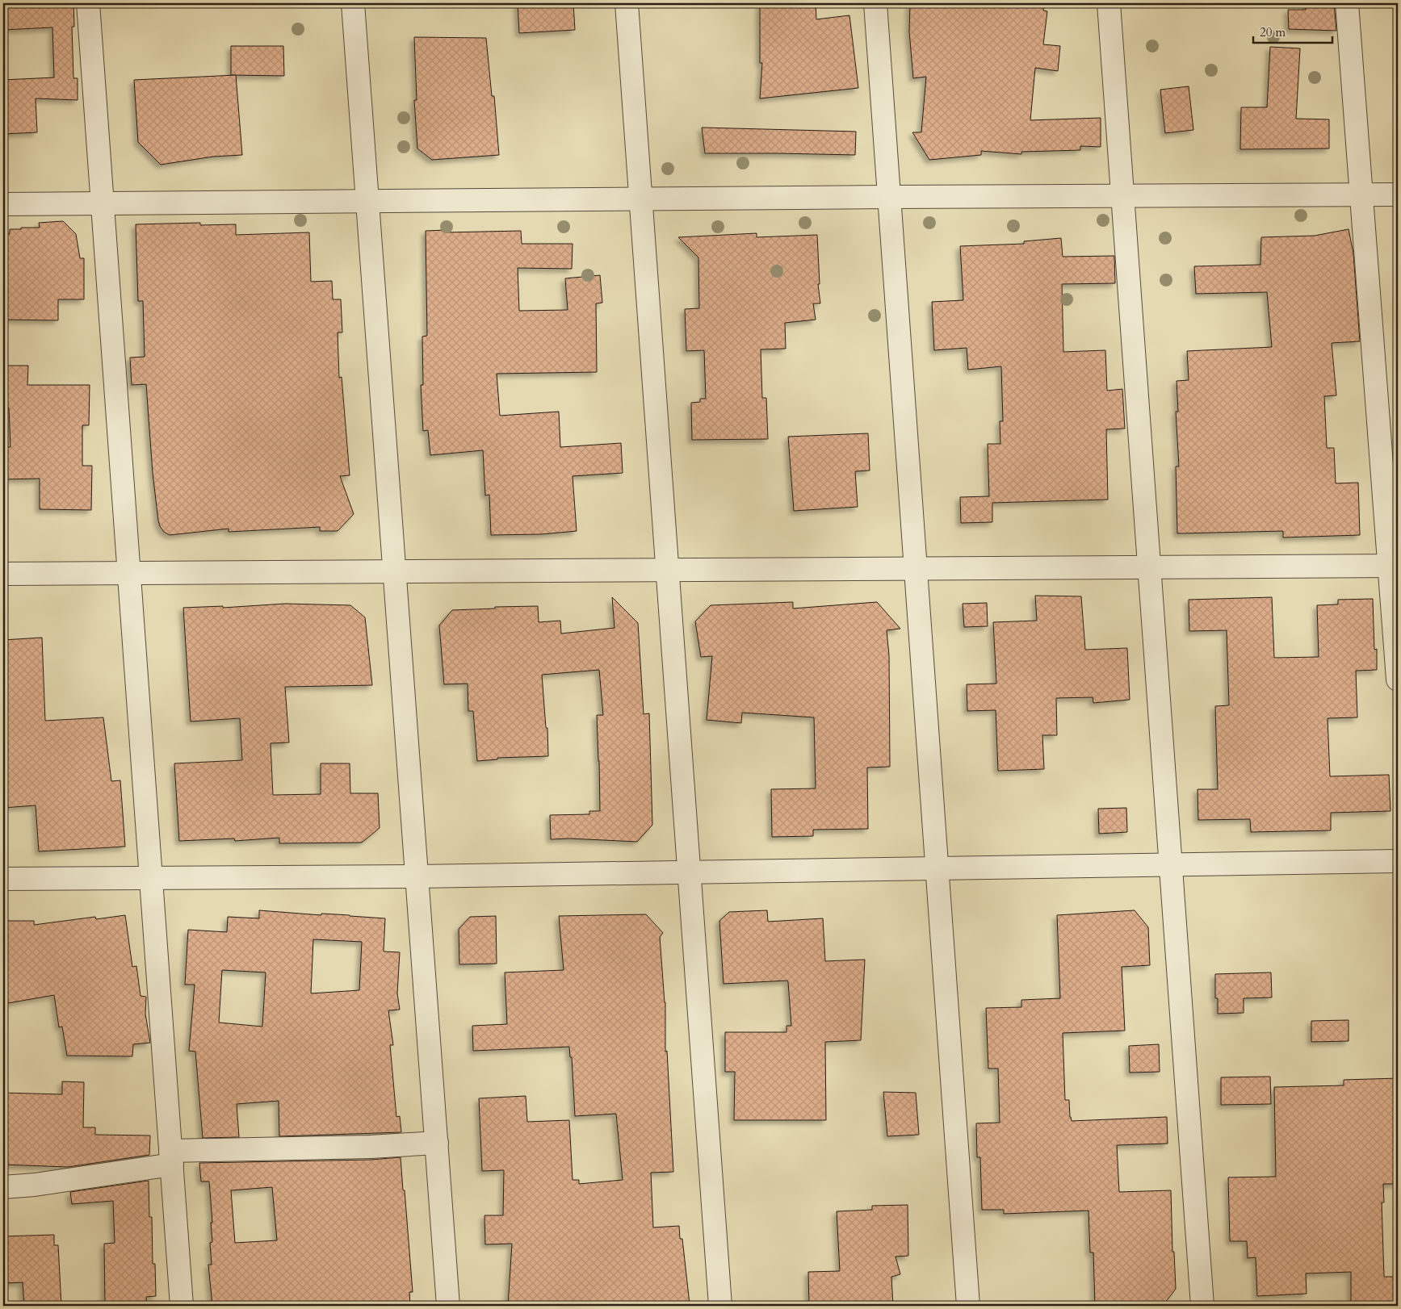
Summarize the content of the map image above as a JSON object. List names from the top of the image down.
{
  "scale_bar": "20 m"
}
